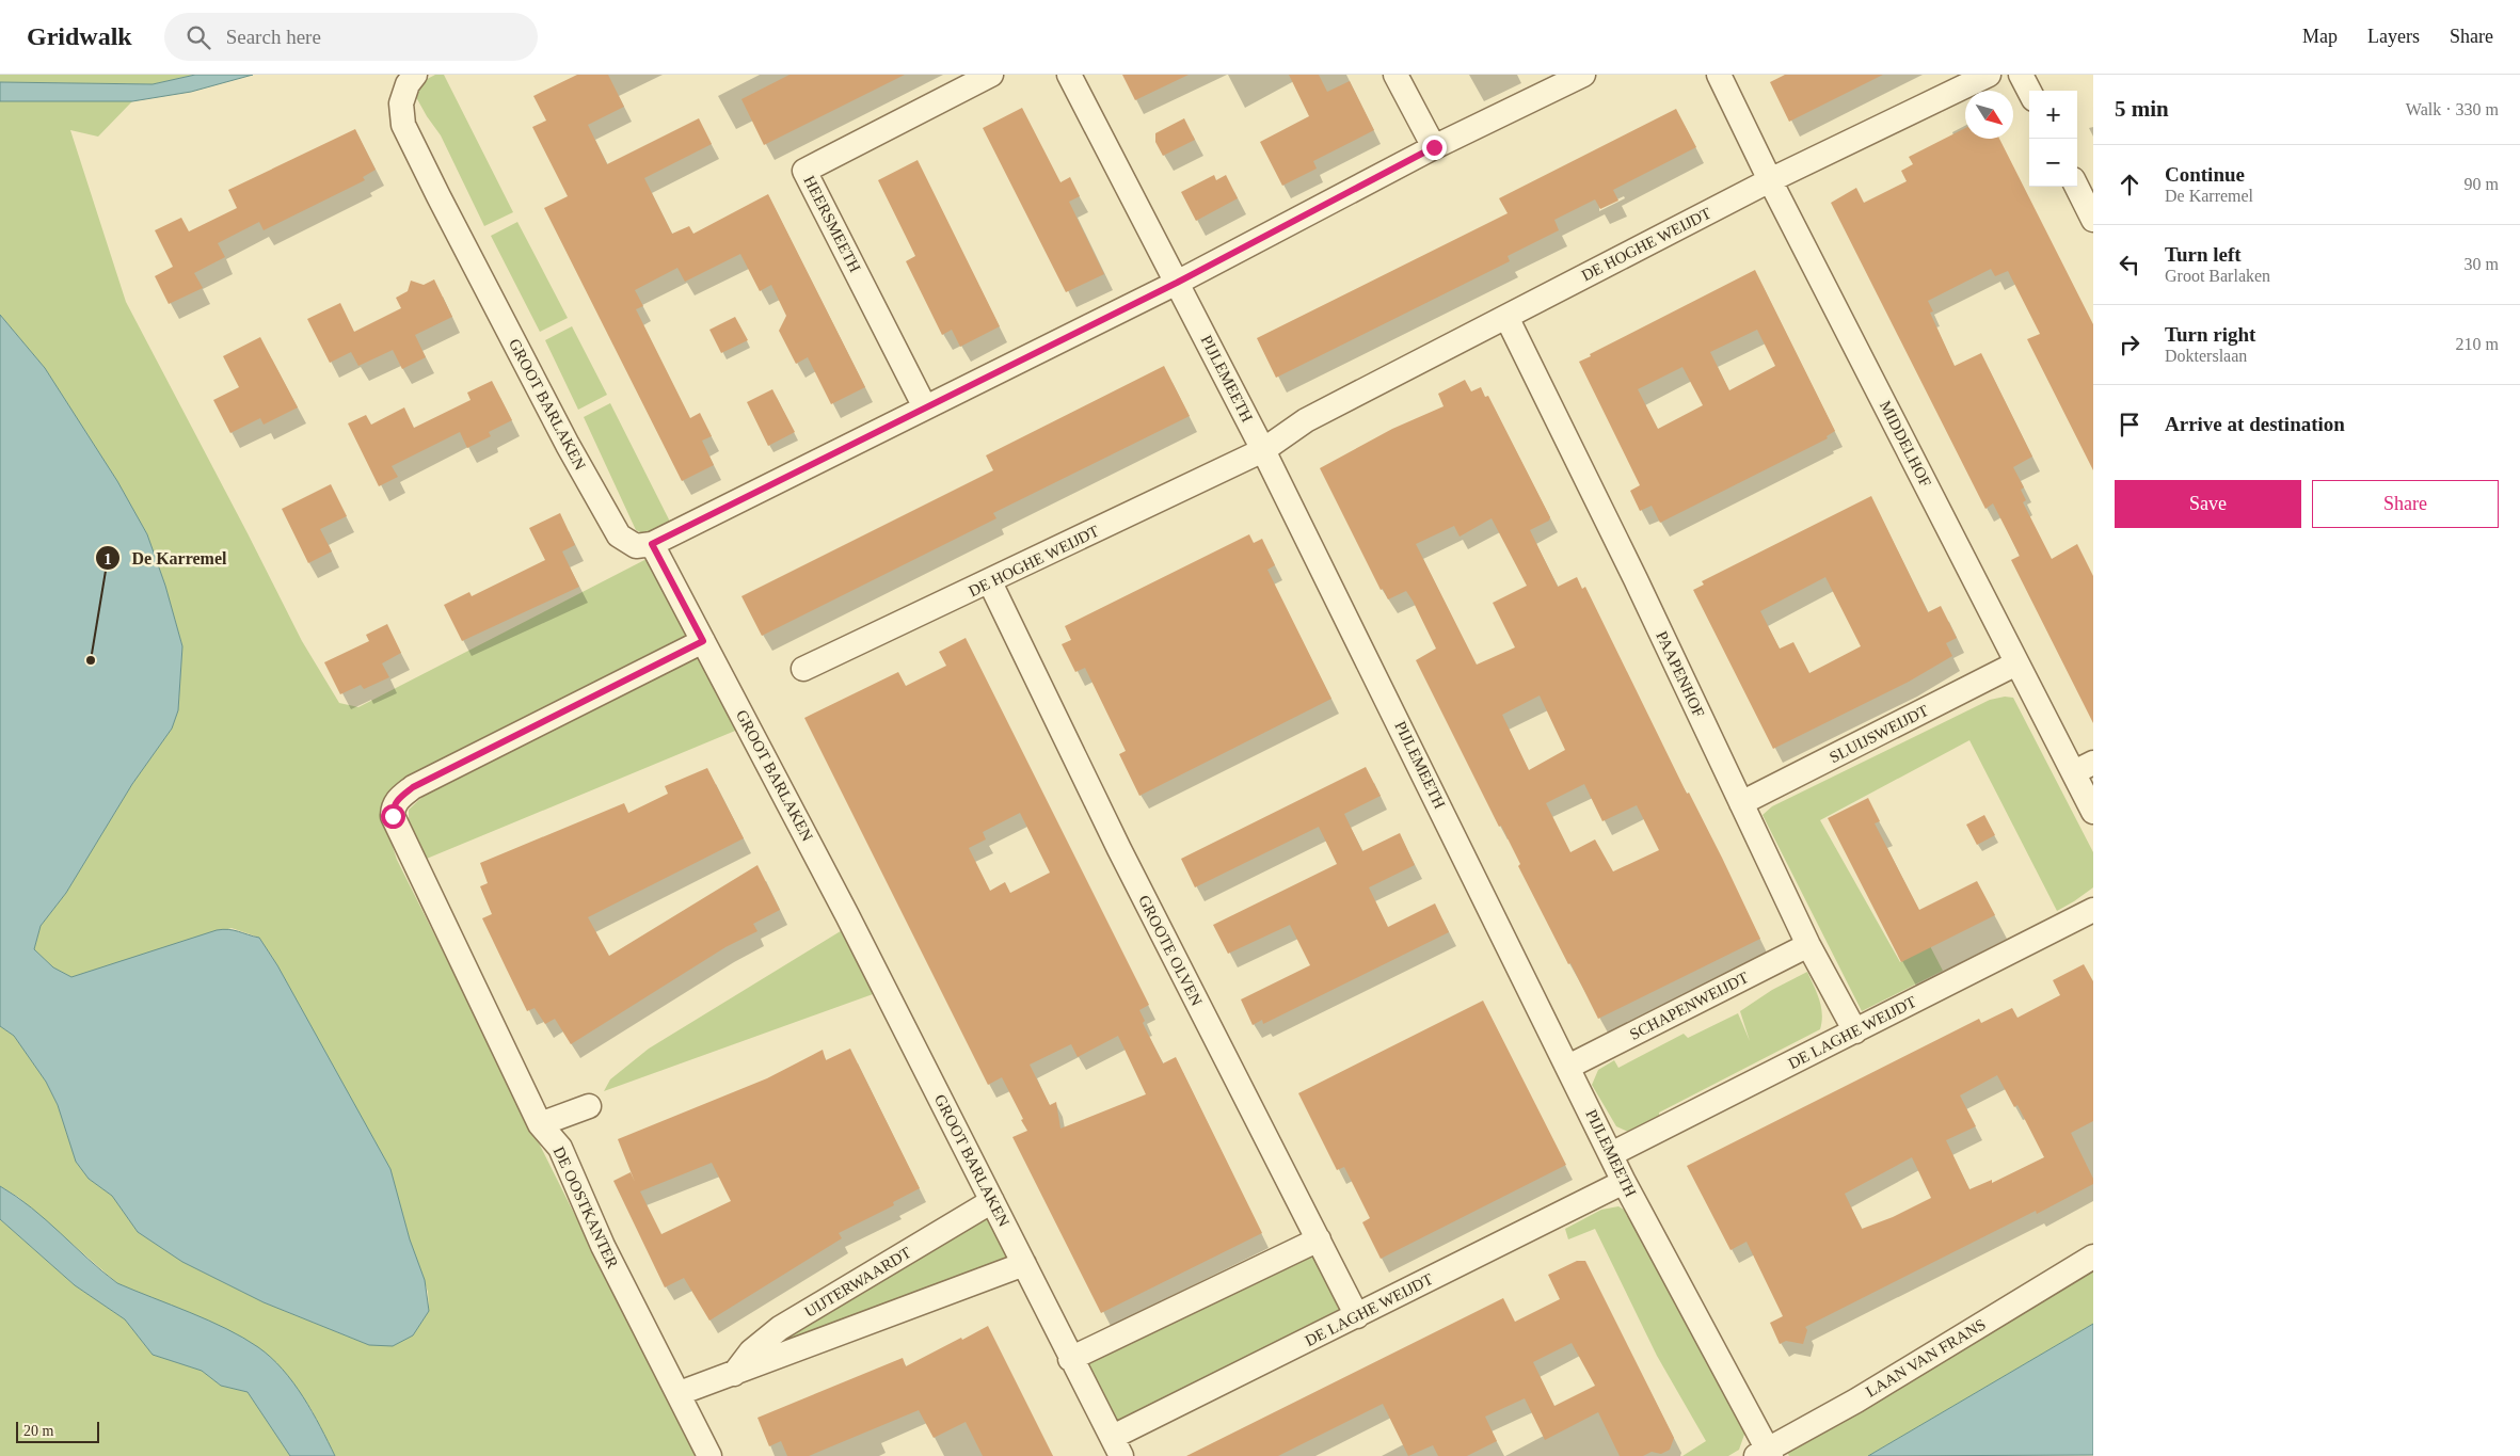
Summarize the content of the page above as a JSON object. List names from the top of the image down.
{
  "streets": {
    "street": [
      "HEERSMEETH",
      "DE HOGHE WEIJDT",
      "PIJLEMEETH",
      "GROOT BARLAKEN",
      "MIDDELHOF",
      "PAAPENHOF",
      "SLUIJSWEIJDT",
      "GROOTE OLVEN",
      "SCHAPENWEIJDT",
      "DE LAGHE WEIJDT",
      "DE OOSTKANTER",
      "UIJTERWAARDT",
      "LAAN VAN FRANS"
    ]
  },
  "crossings": [
    ["DE HOGHE WEIJDT", "PIJLEMEETH"],
    ["DE HOGHE WEIJDT", "MIDDELHOF"],
    ["DE HOGHE WEIJDT", "PAAPENHOF"],
    ["DE HOGHE WEIJDT", "GROOTE OLVEN"],
    ["PIJLEMEETH", "SCHAPENWEIJDT"],
    ["PIJLEMEETH", "DE LAGHE WEIJDT"],
    ["PIJLEMEETH", "LAAN VAN FRANS"],
    ["GROOT BARLAKEN", "DE LAGHE WEIJDT"],
    ["GROOT BARLAKEN", "DE OOSTKANTER"],
    ["GROOT BARLAKEN", "UIJTERWAARDT"],
    ["MIDDELHOF", "SLUIJSWEIJDT"],
    ["PAAPENHOF", "SLUIJSWEIJDT"],
    ["PAAPENHOF", "SCHAPENWEIJDT"],
    ["PAAPENHOF", "DE LAGHE WEIJDT"],
    ["GROOTE OLVEN", "DE LAGHE WEIJDT"],
    ["DE OOSTKANTER", "UIJTERWAARDT"]
  ],
  "places": ["De Karremel"],
  "scale_bar": "20 m",
  "north": "bottom right",
  "page": {
    "header": "Gridwalk",
    "search": "Search here",
    "nav": ["Map", "Layers", "Share"],
    "heading": ["5 min", "Walk · 330 m"],
    "map_buttons": ["+", "−"],
    "list": [
      ["Continue", "De Karremel", "90 m"],
      ["Turn left", "Groot Barlaken", "30 m"],
      ["Turn right", "Dokterslaan", "210 m"],
      "Arrive at destination"
    ],
    "buttons": ["Save", "Share"],
    "scale": "20 m"
  }
}
